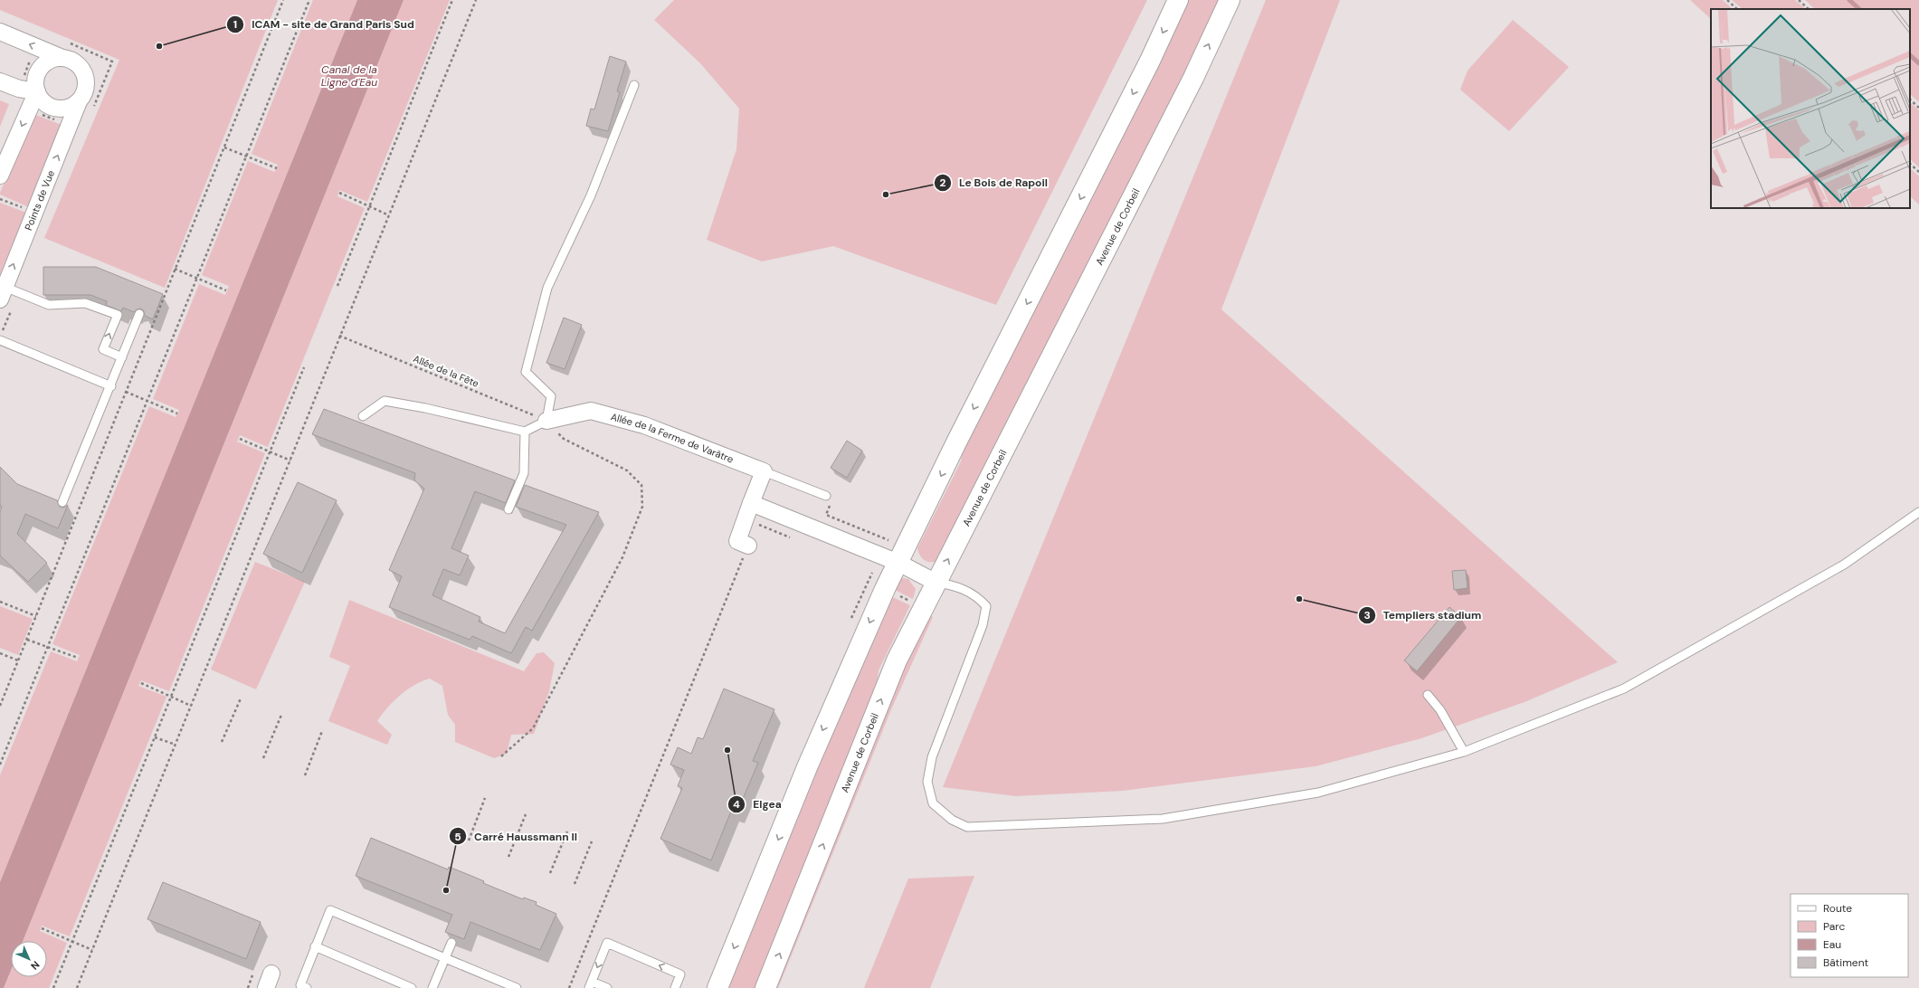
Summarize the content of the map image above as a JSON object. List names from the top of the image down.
{
  "streets": {
    "main road": ["Avenue de Corbeil"],
    "street": ["Points de Vue", "Allée de la Ferme de Varâtre"],
    "path": ["Allée de la Fête"]
  },
  "crossings": [
    ["Allée de la Fête", "Allée de la Ferme de Varâtre"]
  ],
  "water": ["Canal de la Ligne d'Eau"],
  "places": [
    "ICAM - site de Grand Paris Sud",
    "Le Bois de Rapoil",
    "Templiers stadium",
    "Elgea",
    "Carré Haussmann II"
  ],
  "legend": [
    "Route",
    "Parc",
    "Eau",
    "Bâtiment"
  ],
  "north": "bottom right"
}
